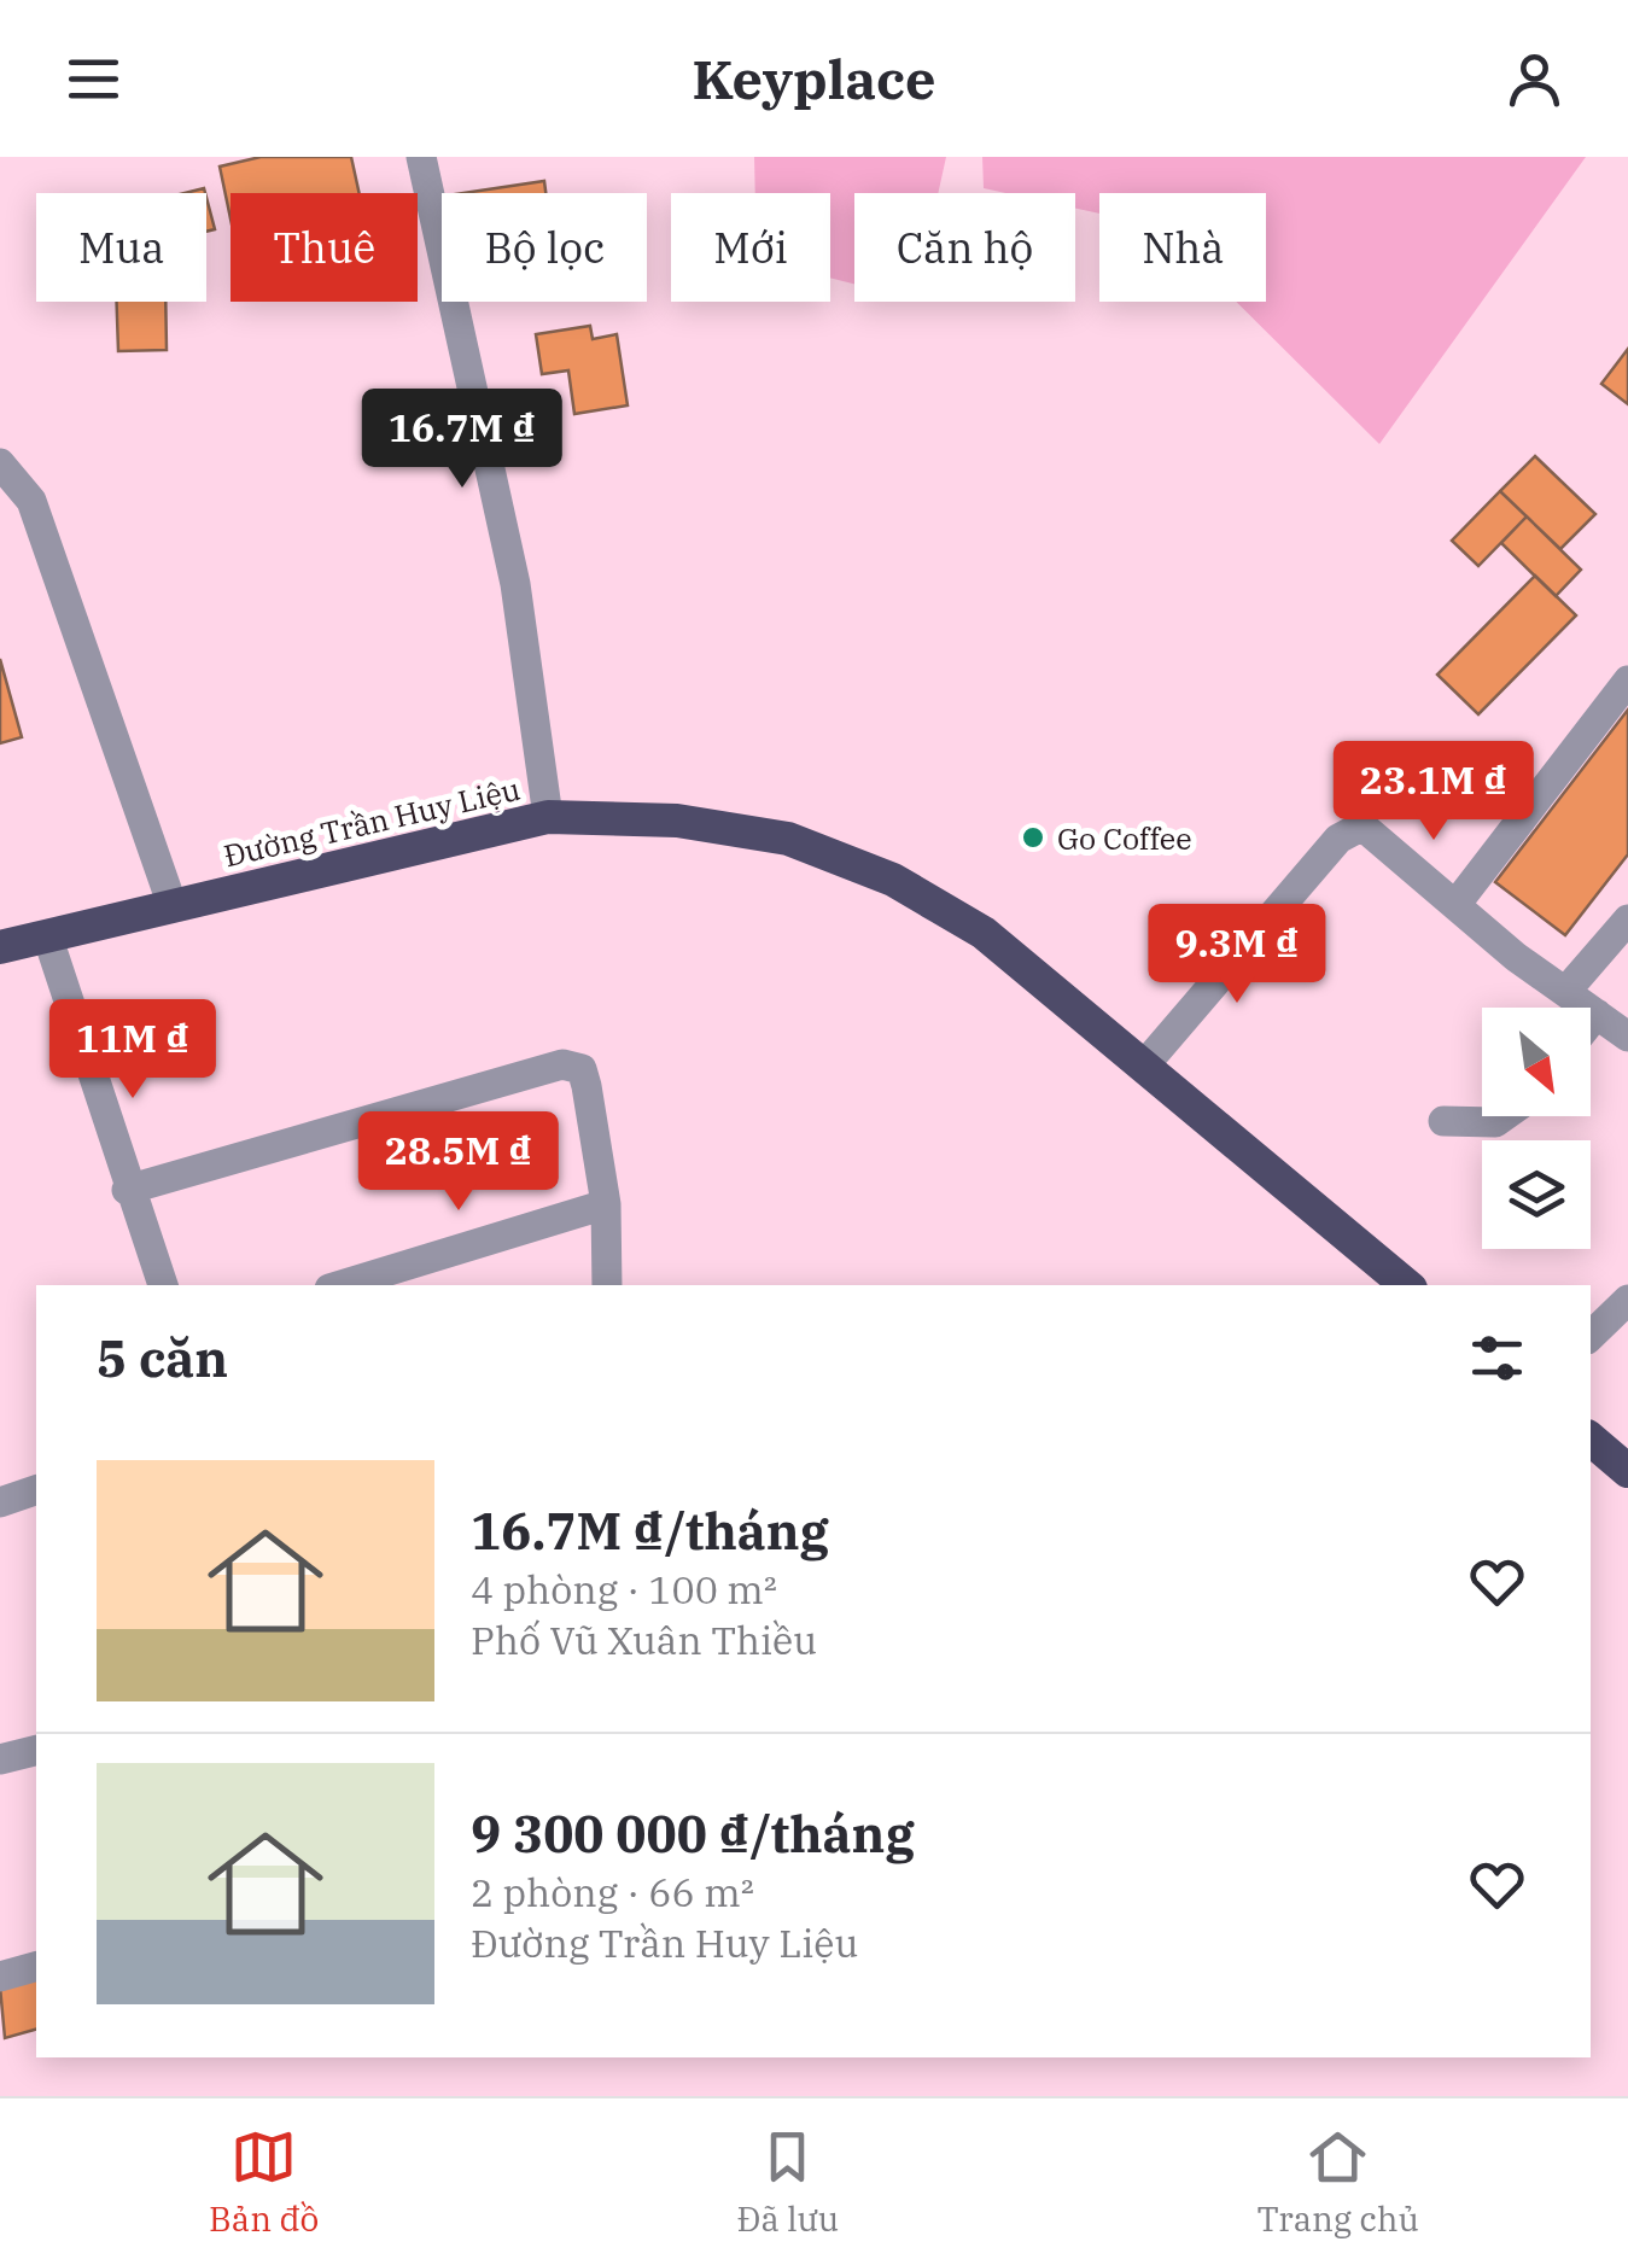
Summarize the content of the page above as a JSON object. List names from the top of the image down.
{
  "streets": {
    "highway": ["Đường Trần Huy Liệu"]
  },
  "places": ["Go Coffee"],
  "north": "bottom right",
  "page": {
    "header": "Keyplace",
    "chip": [
      "Mua",
      "Thuê",
      "Bộ lọc",
      "Mới",
      "Căn hộ",
      "Nhà"
    ],
    "price": [
      "16.7M ₫",
      "23.1M ₫",
      "9.3M ₫",
      "11M ₫",
      "28.5M ₫"
    ],
    "heading": "5 căn",
    "list": [
      {
        "name": "16.7M ₫/tháng",
        "note": "4 phòng · 100 m² · Phố Vũ Xuân Thiều"
      },
      {
        "name": "9 300 000 ₫/tháng",
        "note": "2 phòng · 66 m² · Đường Trần Huy Liệu"
      }
    ],
    "tabs": ["Bản đồ", "Đã lưu", "Trang chủ"]
  }
}
